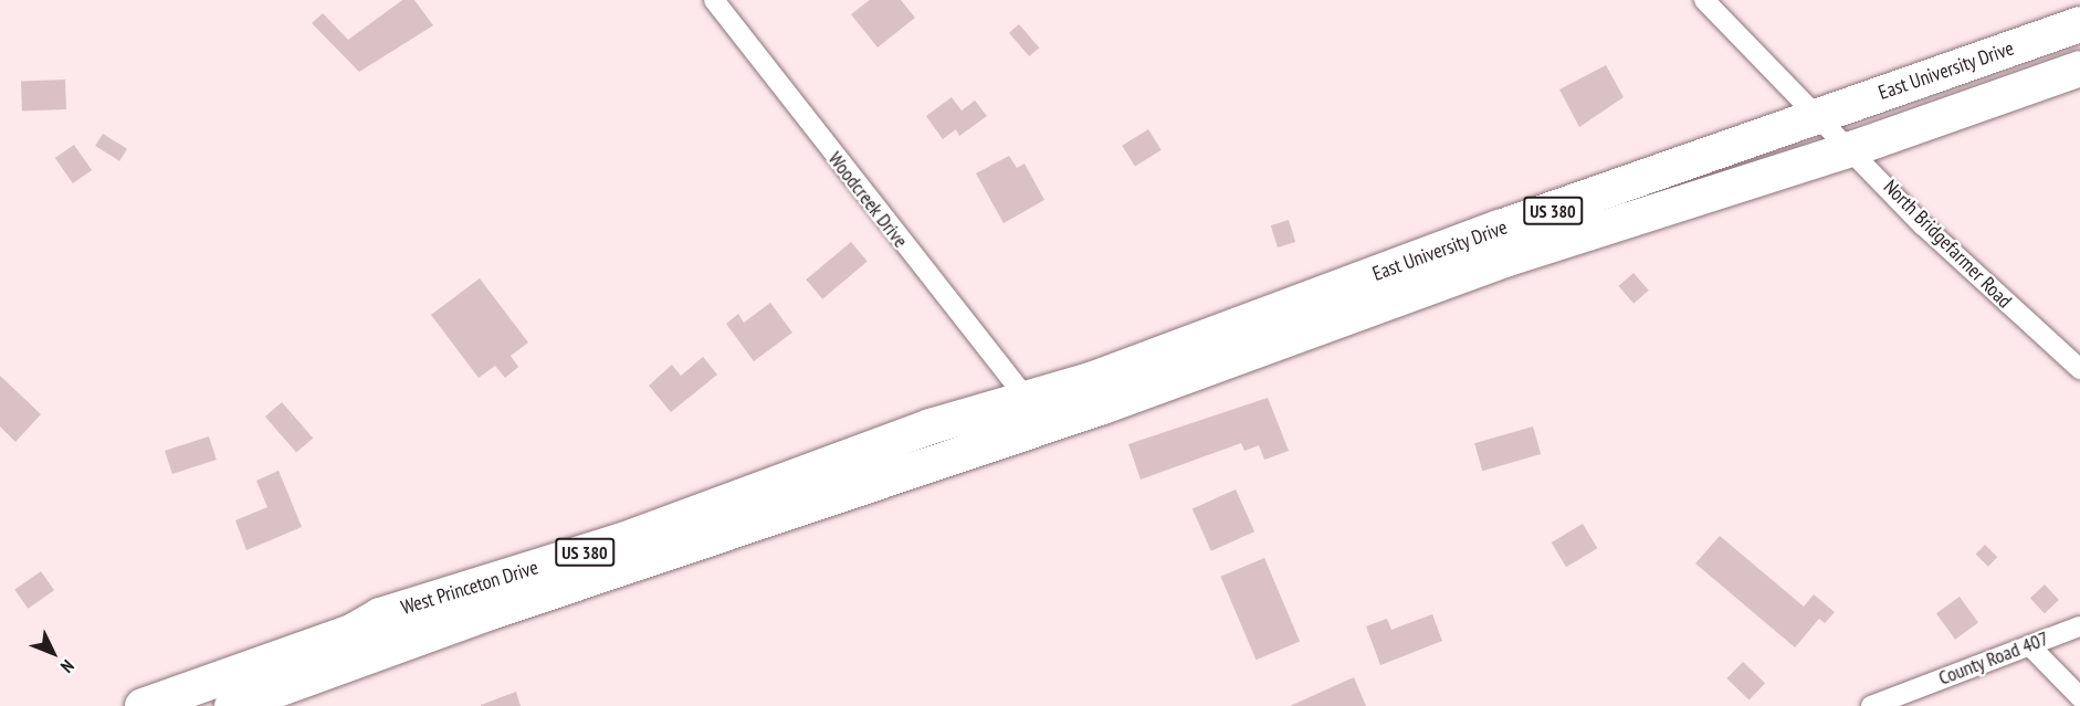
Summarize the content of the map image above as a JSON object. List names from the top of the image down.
{
  "streets": {
    "highway": ["East University Drive", "US 380", "West Princeton Drive"],
    "street": ["Woodcreek Drive", "North Bridgefarmer Road", "County Road 407"]
  },
  "crossings": [
    ["East University Drive", "Woodcreek Drive"],
    ["East University Drive", "North Bridgefarmer Road"],
    ["East University Drive", "West Princeton Drive"],
    ["Woodcreek Drive", "West Princeton Drive"]
  ],
  "north": "bottom right"
}
